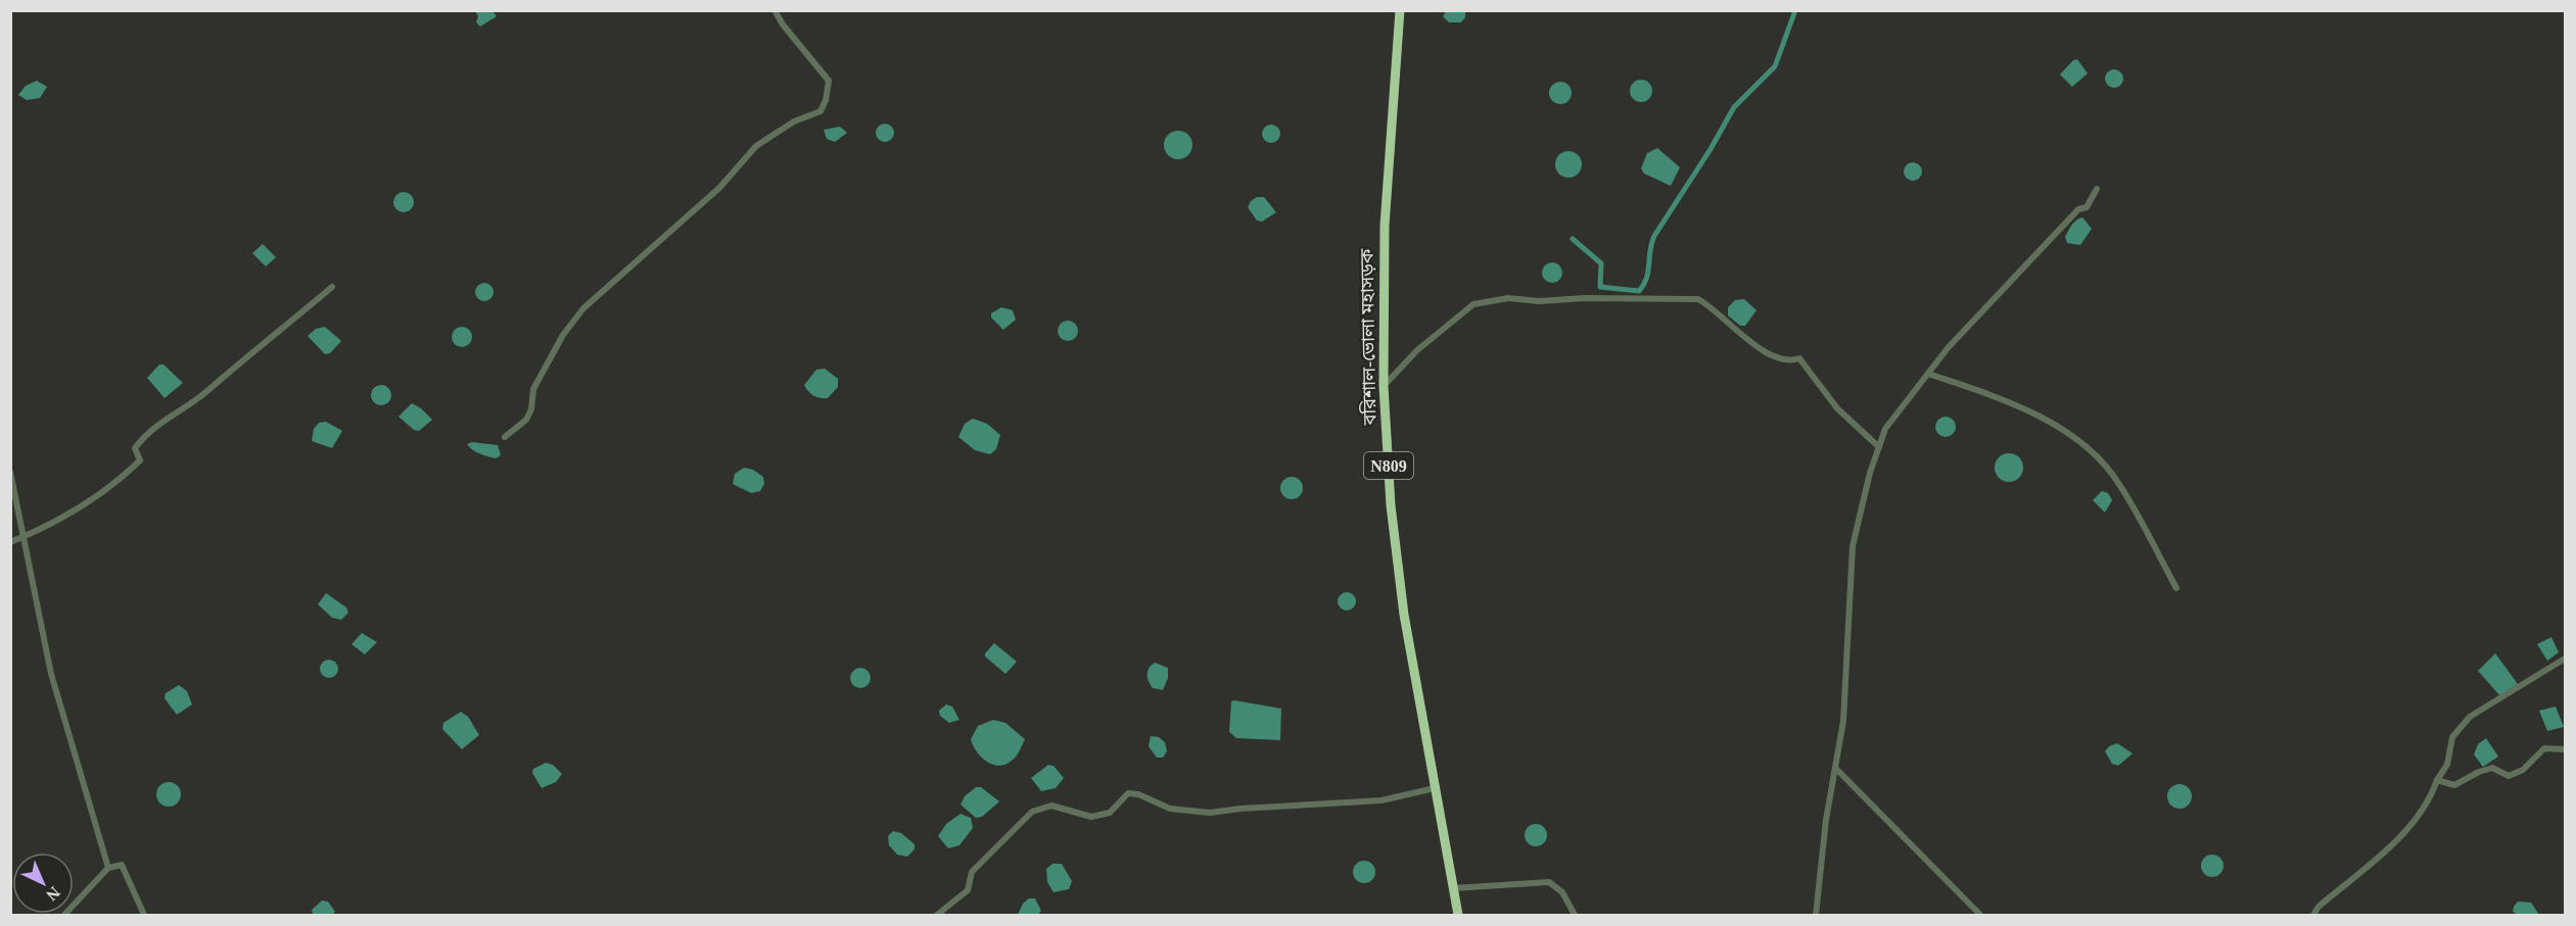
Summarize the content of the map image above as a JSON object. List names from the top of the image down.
{
  "streets": {
    "highway": ["বরিশাল-ভোলা মহাসড়ক", "N809"]
  },
  "north": "bottom right"
}
